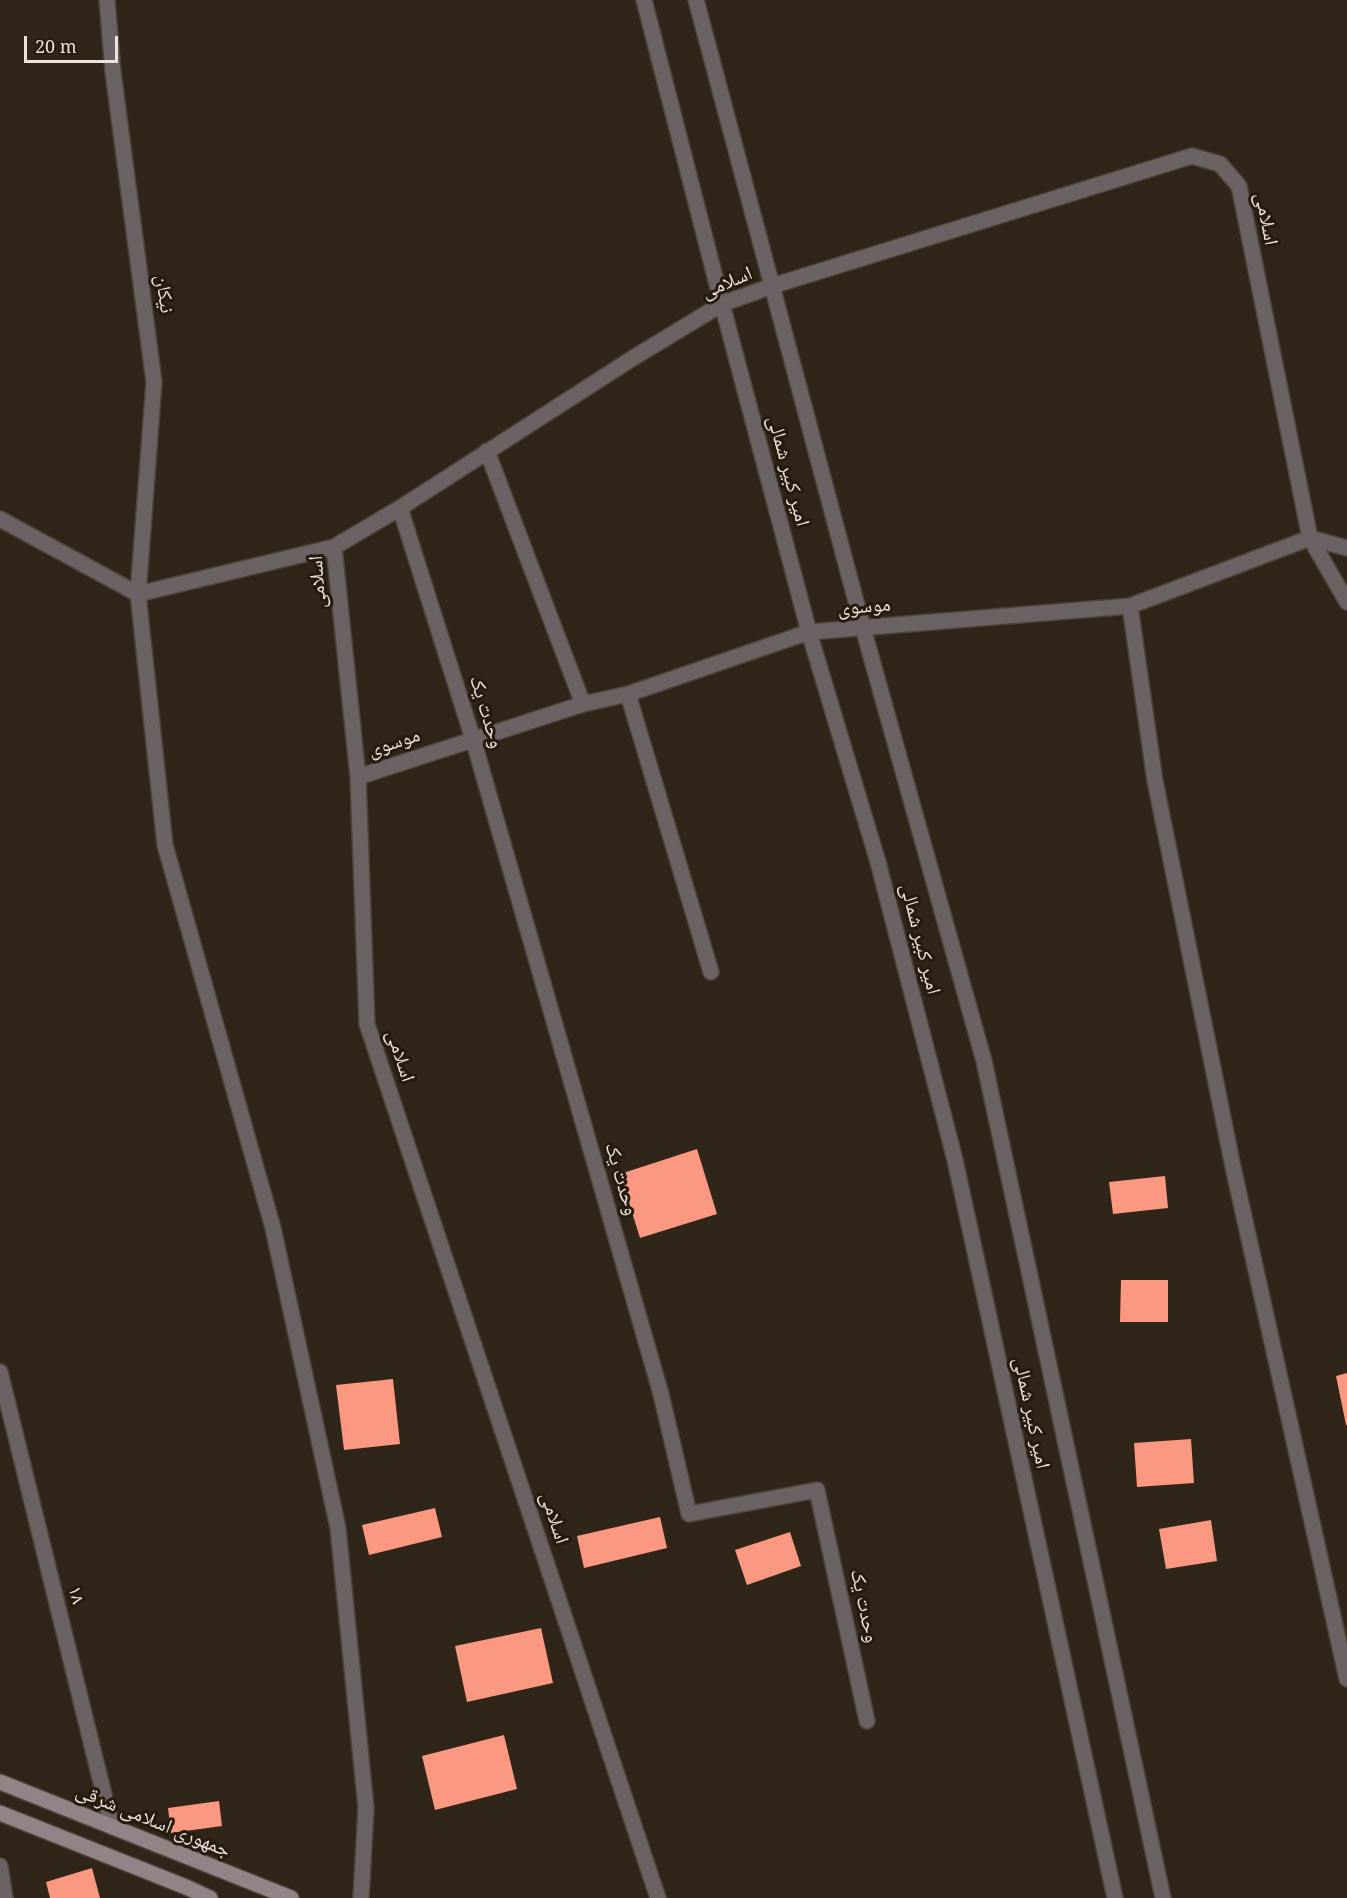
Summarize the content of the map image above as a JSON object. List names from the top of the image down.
{
  "streets": {
    "main road": ["جمهوری اسلامی شرقی"],
    "street": [
      "اسلامی",
      "نیکان",
      "امیر کبیر شمالی",
      "موسوی",
      "وحدت یک",
      "۱۸"
    ]
  },
  "crossings": [
    ["اسلامی", "امیر کبیر شمالی"],
    ["اسلامی", "موسوی"],
    ["اسلامی", "وحدت یک"],
    ["امیر کبیر شمالی", "موسوی"],
    ["موسوی", "وحدت یک"],
    ["۱۸", "جمهوری اسلامی شرقی"]
  ],
  "scale_bar": "20 m"
}
